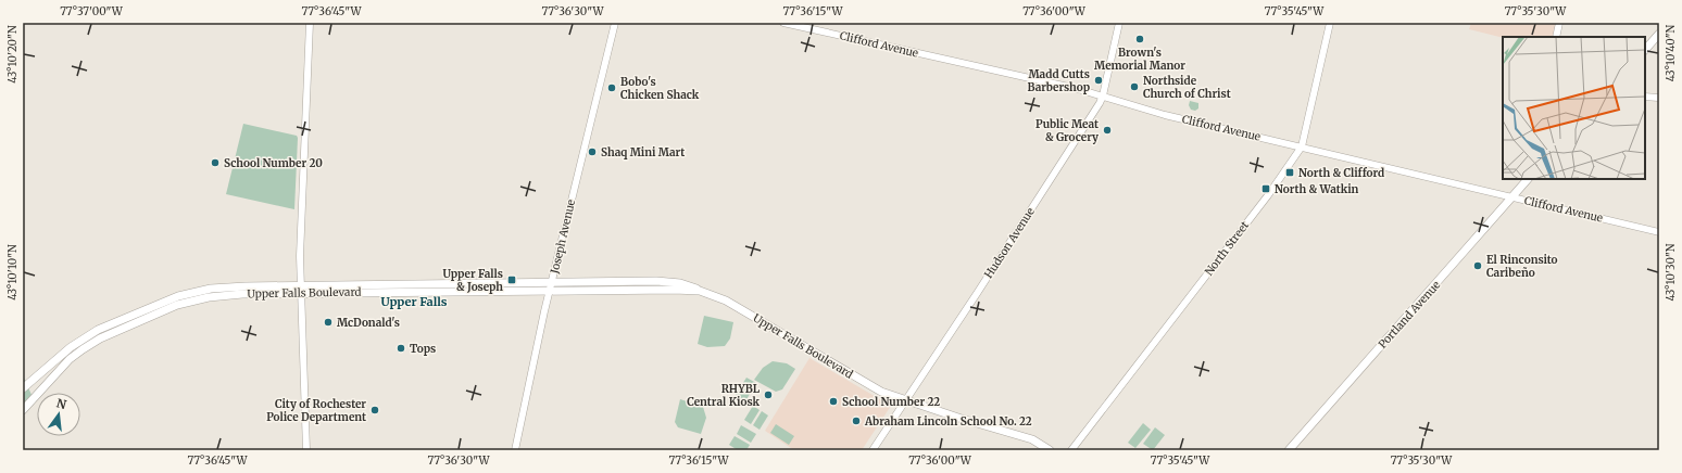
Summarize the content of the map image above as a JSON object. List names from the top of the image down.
{
  "streets": {
    "main road": [
      "Clifford Avenue",
      "Joseph Avenue",
      "Hudson Avenue",
      "North Street",
      "Upper Falls Boulevard",
      "Portland Avenue"
    ]
  },
  "crossings": [
    ["Clifford Avenue", "Hudson Avenue"],
    ["Clifford Avenue", "North Street"],
    ["Clifford Avenue", "Portland Avenue"],
    ["Joseph Avenue", "Upper Falls Boulevard"],
    ["Hudson Avenue", "Upper Falls Boulevard"]
  ],
  "districts": ["Upper Falls"],
  "places": {
    "other": [
      "Brown's Memorial Manor",
      "Madd Cutts Barbershop",
      "Northside Church of Christ",
      "Bobo's Chicken Shack",
      "Public Meat & Grocery",
      "Shaq Mini Mart",
      "School Number 20",
      "El Rinconsito Caribeño",
      "McDonald's",
      "Tops",
      "RHYBL Central Kiosk",
      "School Number 22",
      "City of Rochester Police Department",
      "Abraham Lincoln School No. 22"
    ],
    "transit": ["North & Clifford", "North & Watkin", "Upper Falls & Joseph"]
  },
  "north": "top",
  "coordinates": [
    "77°37'00\"W",
    "77°36'45\"W",
    "77°36'30\"W",
    "77°36'15\"W",
    "77°36'00\"W",
    "77°35'45\"W",
    "77°35'30\"W",
    "43°10'40\"N",
    "43°10'20\"N",
    "43°10'30\"N",
    "43°10'10\"N"
  ]
}
